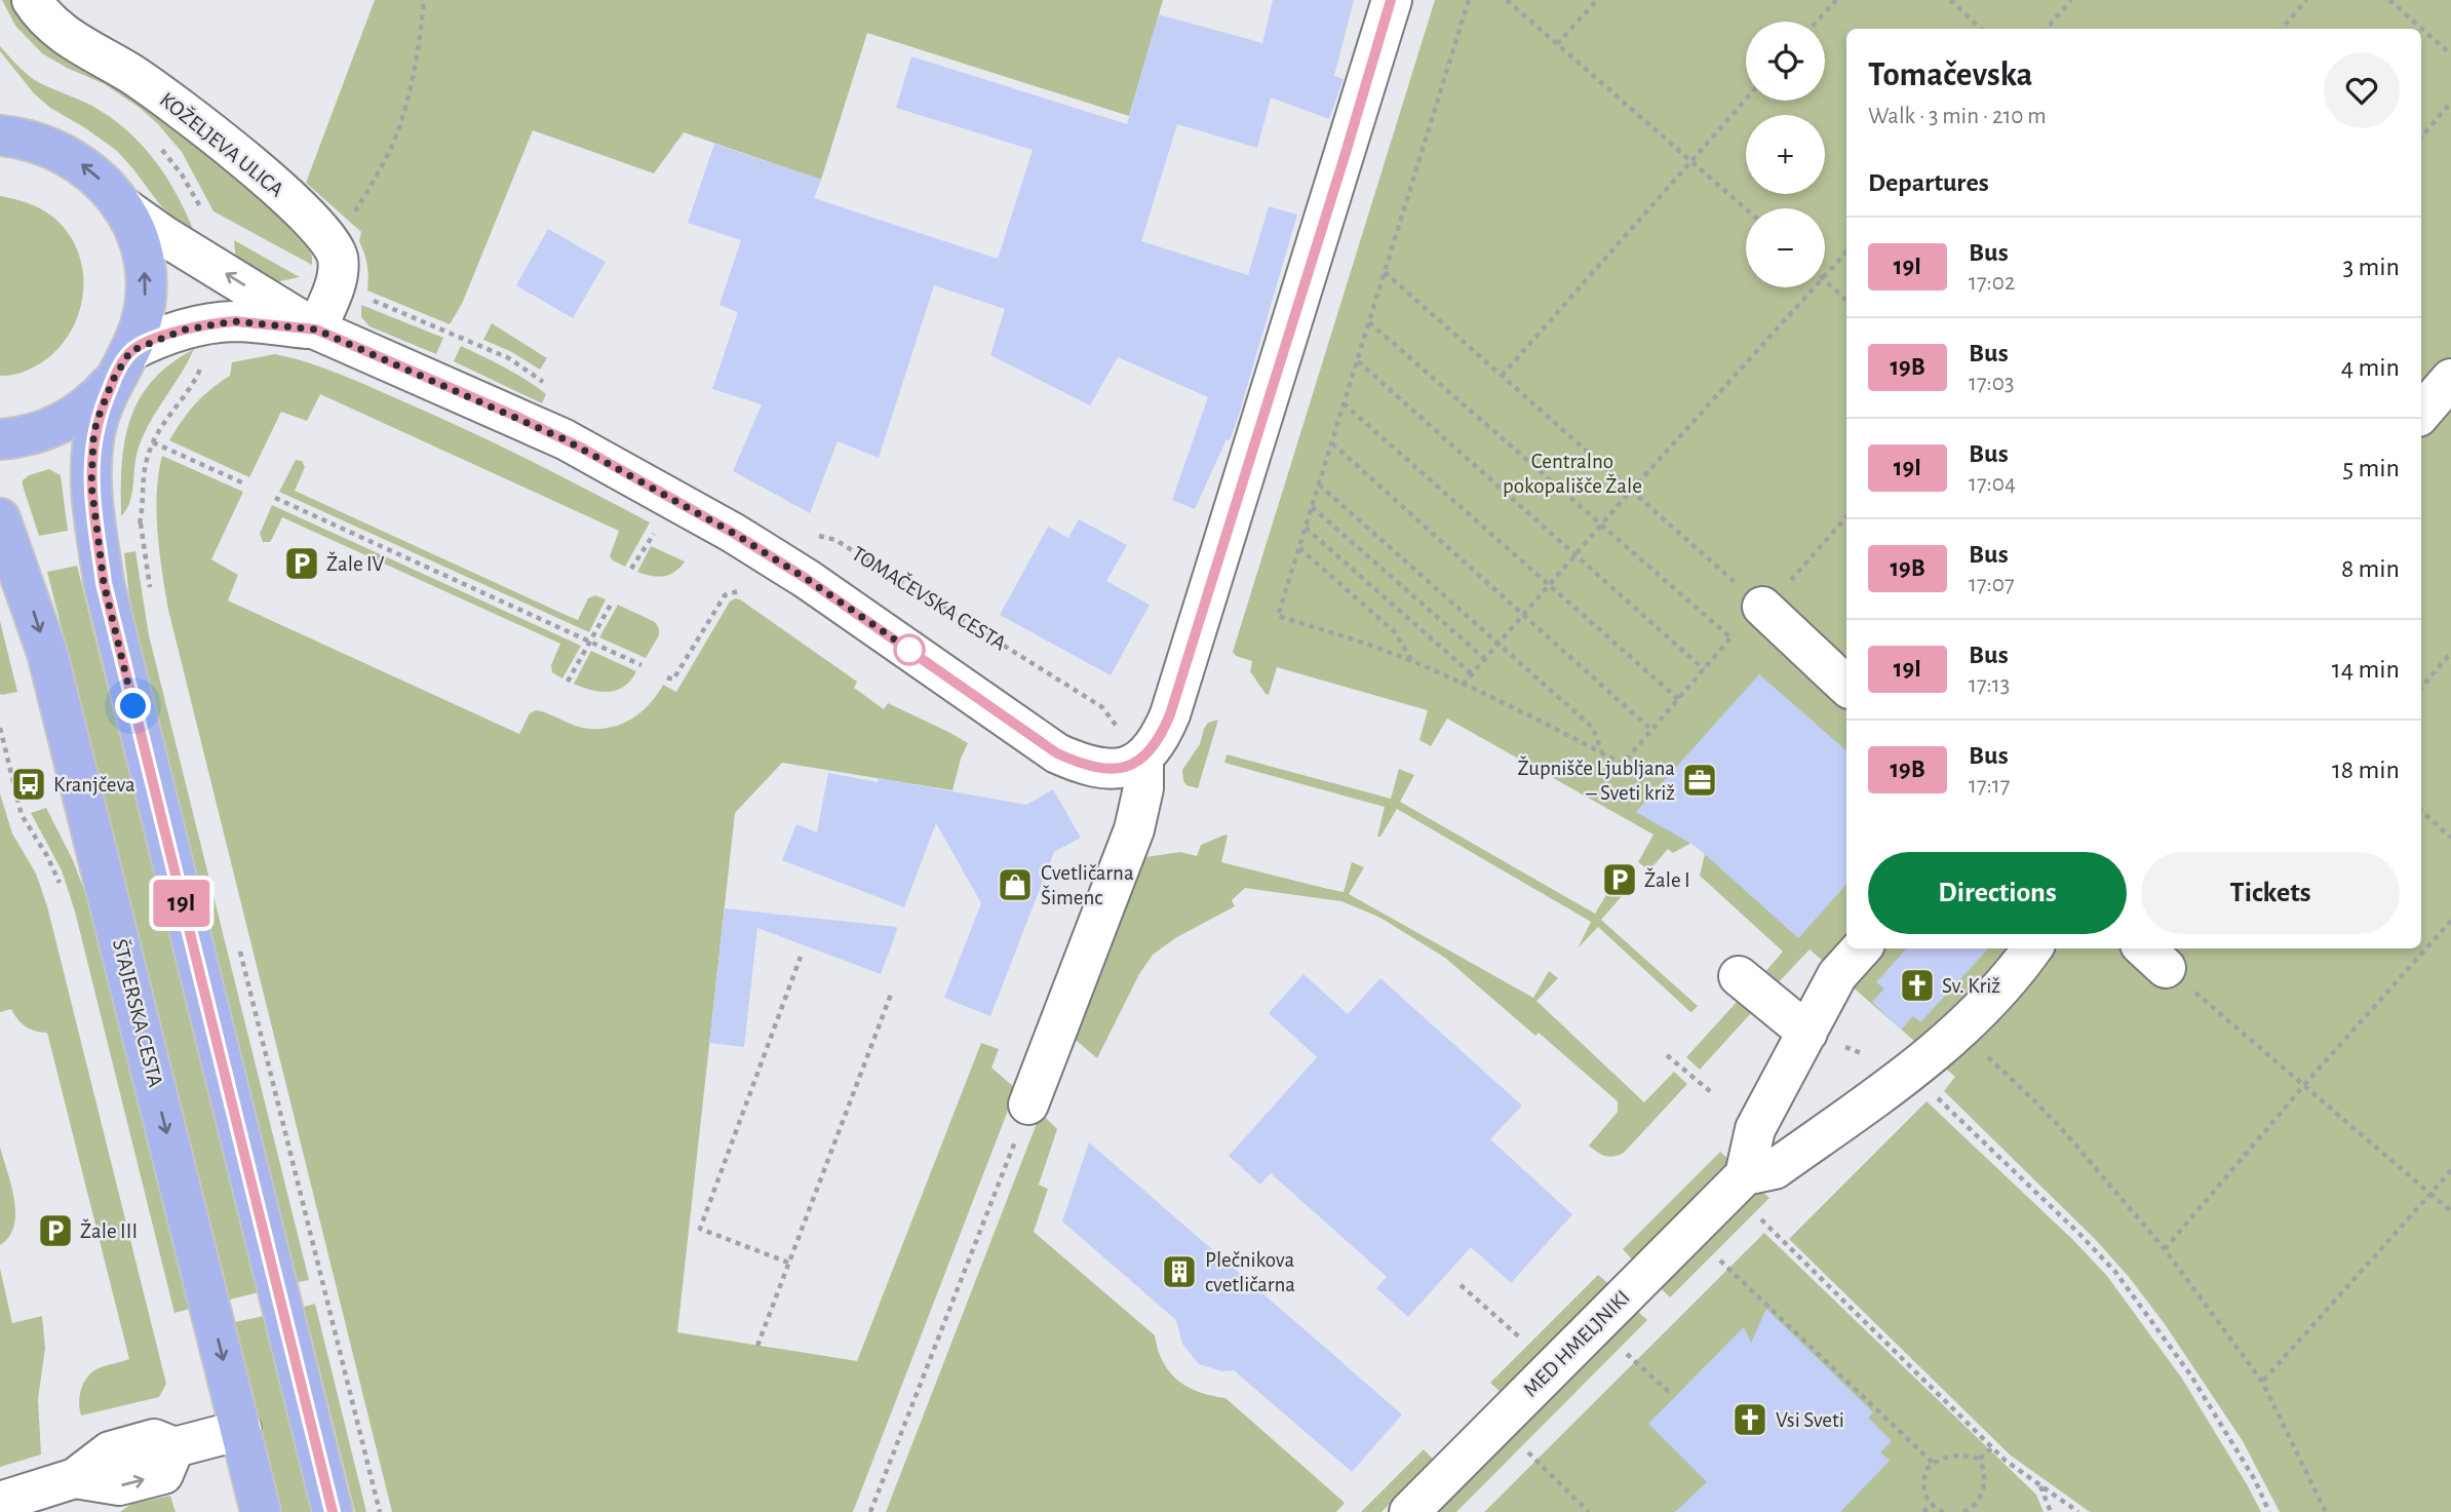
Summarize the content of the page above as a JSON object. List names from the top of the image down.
{
  "streets": {
    "main road": ["ŠTAJERSKA CESTA"],
    "street": ["KOŽELJEVA ULICA", "MED HMELJNIKI"],
    "path": ["TOMAČEVSKA CESTA"]
  },
  "parks": ["Centralno pokopališče Žale"],
  "places": {
    "parking": ["Žale IV", "Žale I", "Žale III"],
    "office": ["Župnišče Ljubljana – Sveti križ"],
    "bus stop": ["Kranjčeva"],
    "shop": ["Cvetličarna Šimenc"],
    "church": ["Sv. Križ", "Vsi Sveti"],
    "building": ["Plečnikova cvetličarna"]
  },
  "lines": ["bus line 19I"],
  "page": {
    "on_map": "19I",
    "map_buttons": ["+", "−"],
    "heading": [
      ["Tomačevska", "Walk · 3 min · 210 m"],
      "Departures"
    ],
    "list": [
      {
        "mark": "19I",
        "name": "Bus",
        "note": "17:02",
        "value": "3 min"
      },
      {
        "mark": "19B",
        "name": "Bus",
        "note": "17:03",
        "value": "4 min"
      },
      {
        "mark": "19I",
        "name": "Bus",
        "note": "17:04",
        "value": "5 min"
      },
      {
        "mark": "19B",
        "name": "Bus",
        "note": "17:07",
        "value": "8 min"
      },
      {
        "mark": "19I",
        "name": "Bus",
        "note": "17:13",
        "value": "14 min"
      },
      {
        "mark": "19B",
        "name": "Bus",
        "note": "17:17",
        "value": "18 min"
      }
    ],
    "buttons": ["Directions", "Tickets"]
  }
}
